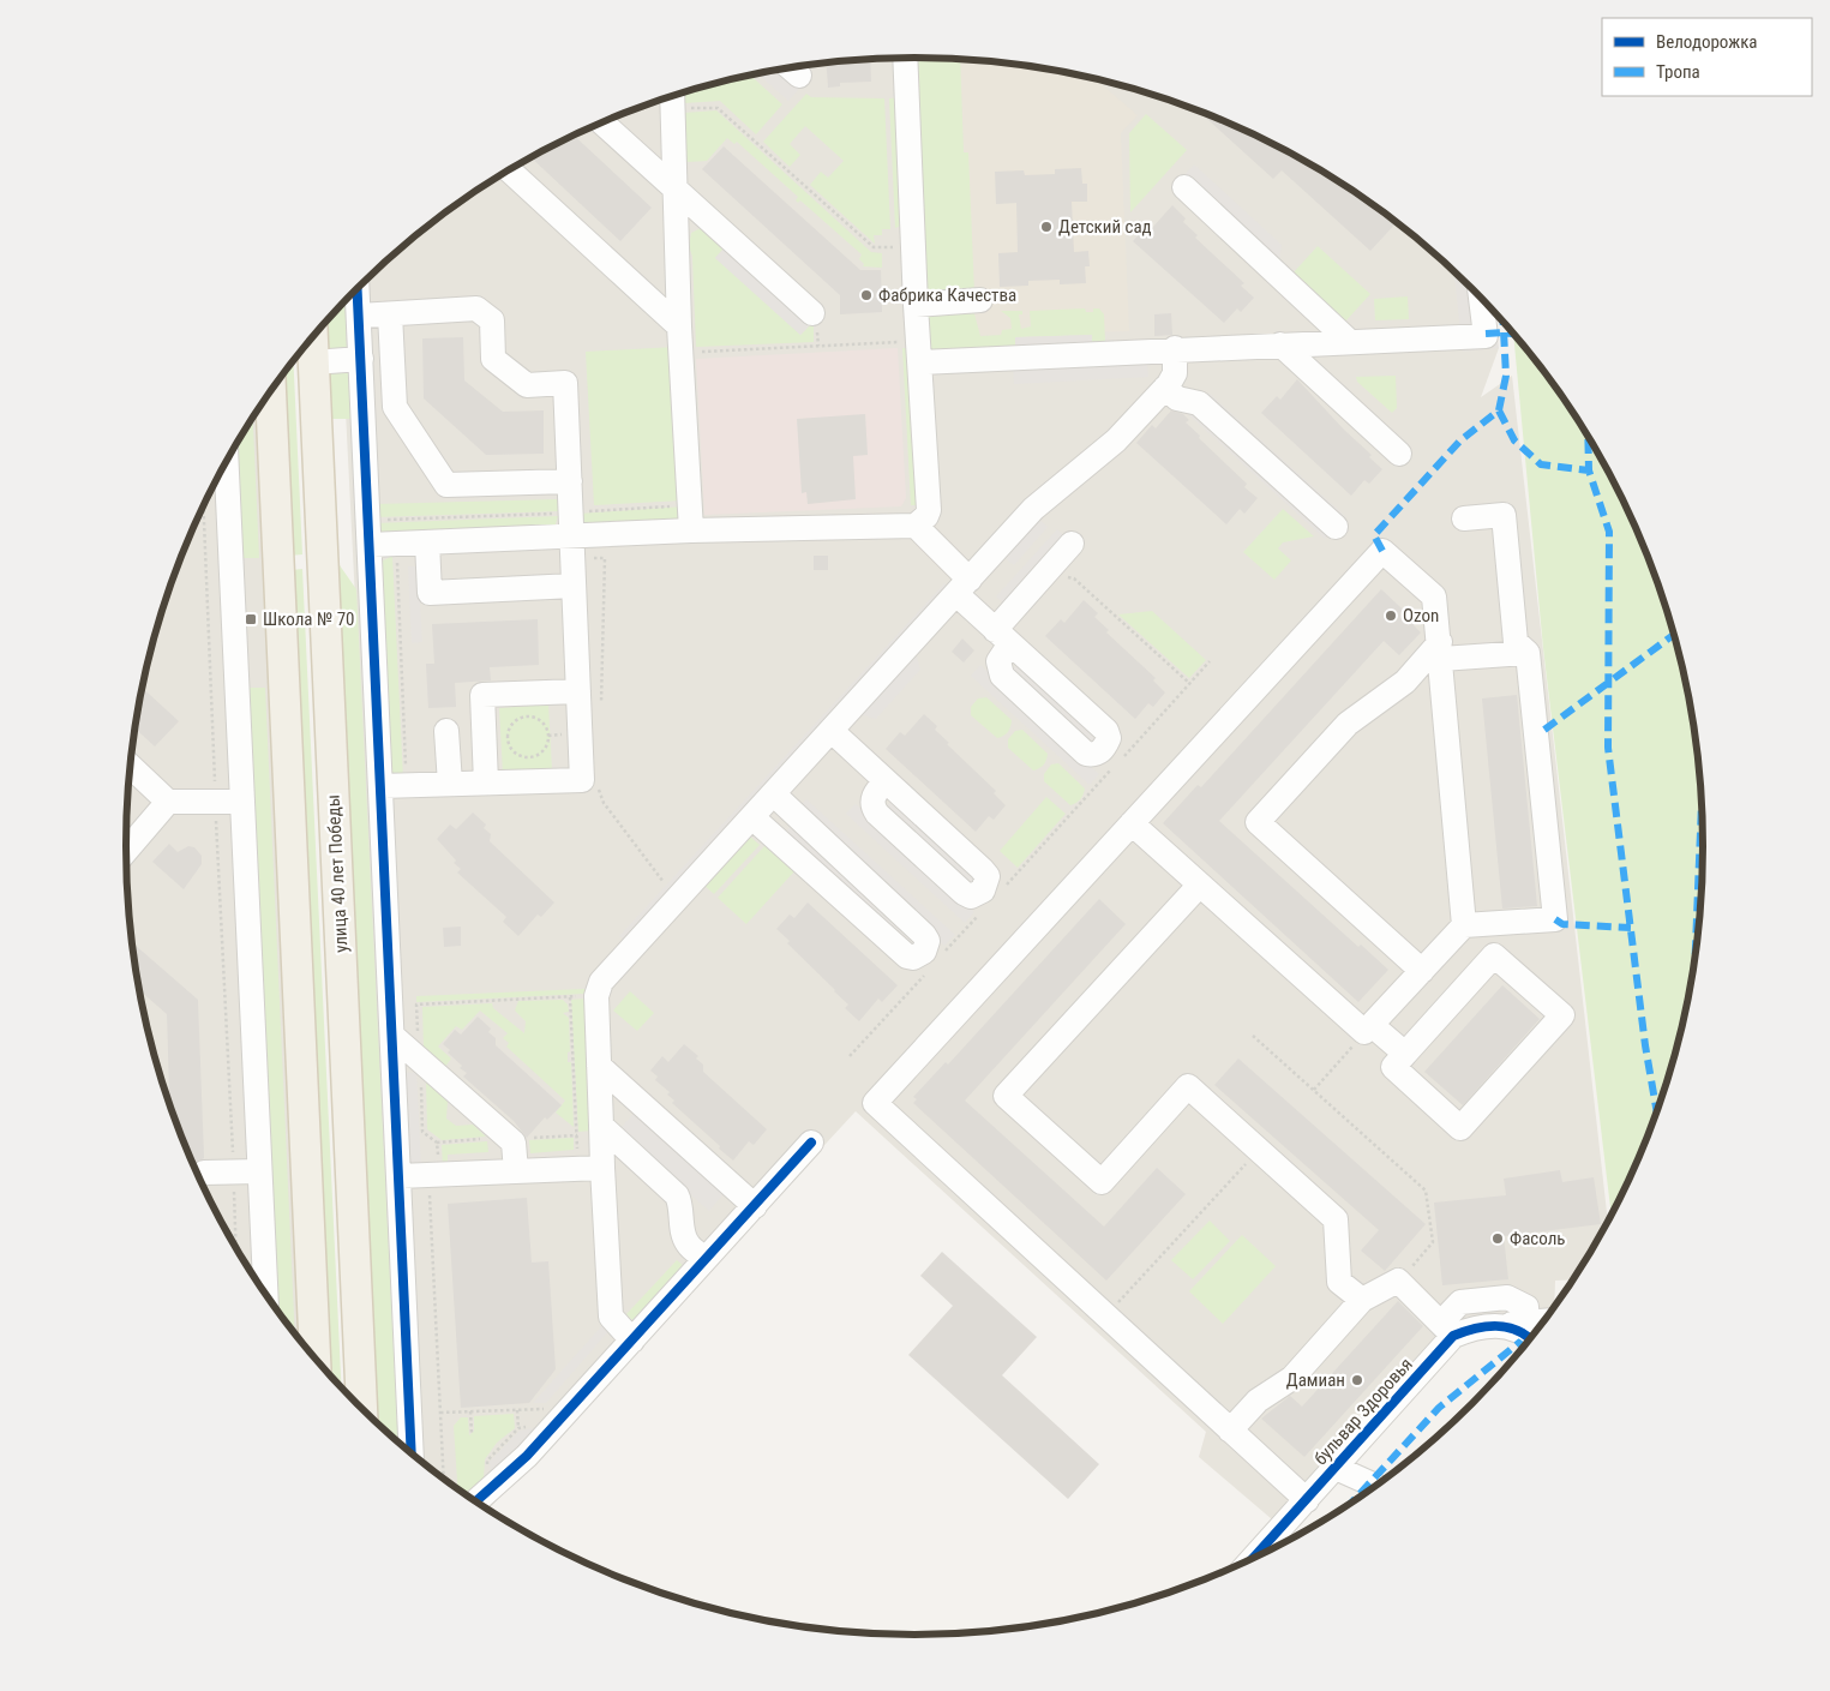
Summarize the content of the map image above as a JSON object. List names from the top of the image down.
{
  "streets": {
    "main road": ["улица 40 лет Победы"],
    "street": ["бульвар Здоровья"]
  },
  "places": {
    "other": [
      "Детский сад",
      "Фабрика Качества",
      "Ozon",
      "Фасоль",
      "Дамиан"
    ],
    "transit": ["Школа № 70"]
  },
  "legend": ["Велодорожка", "Тропа"]
}
